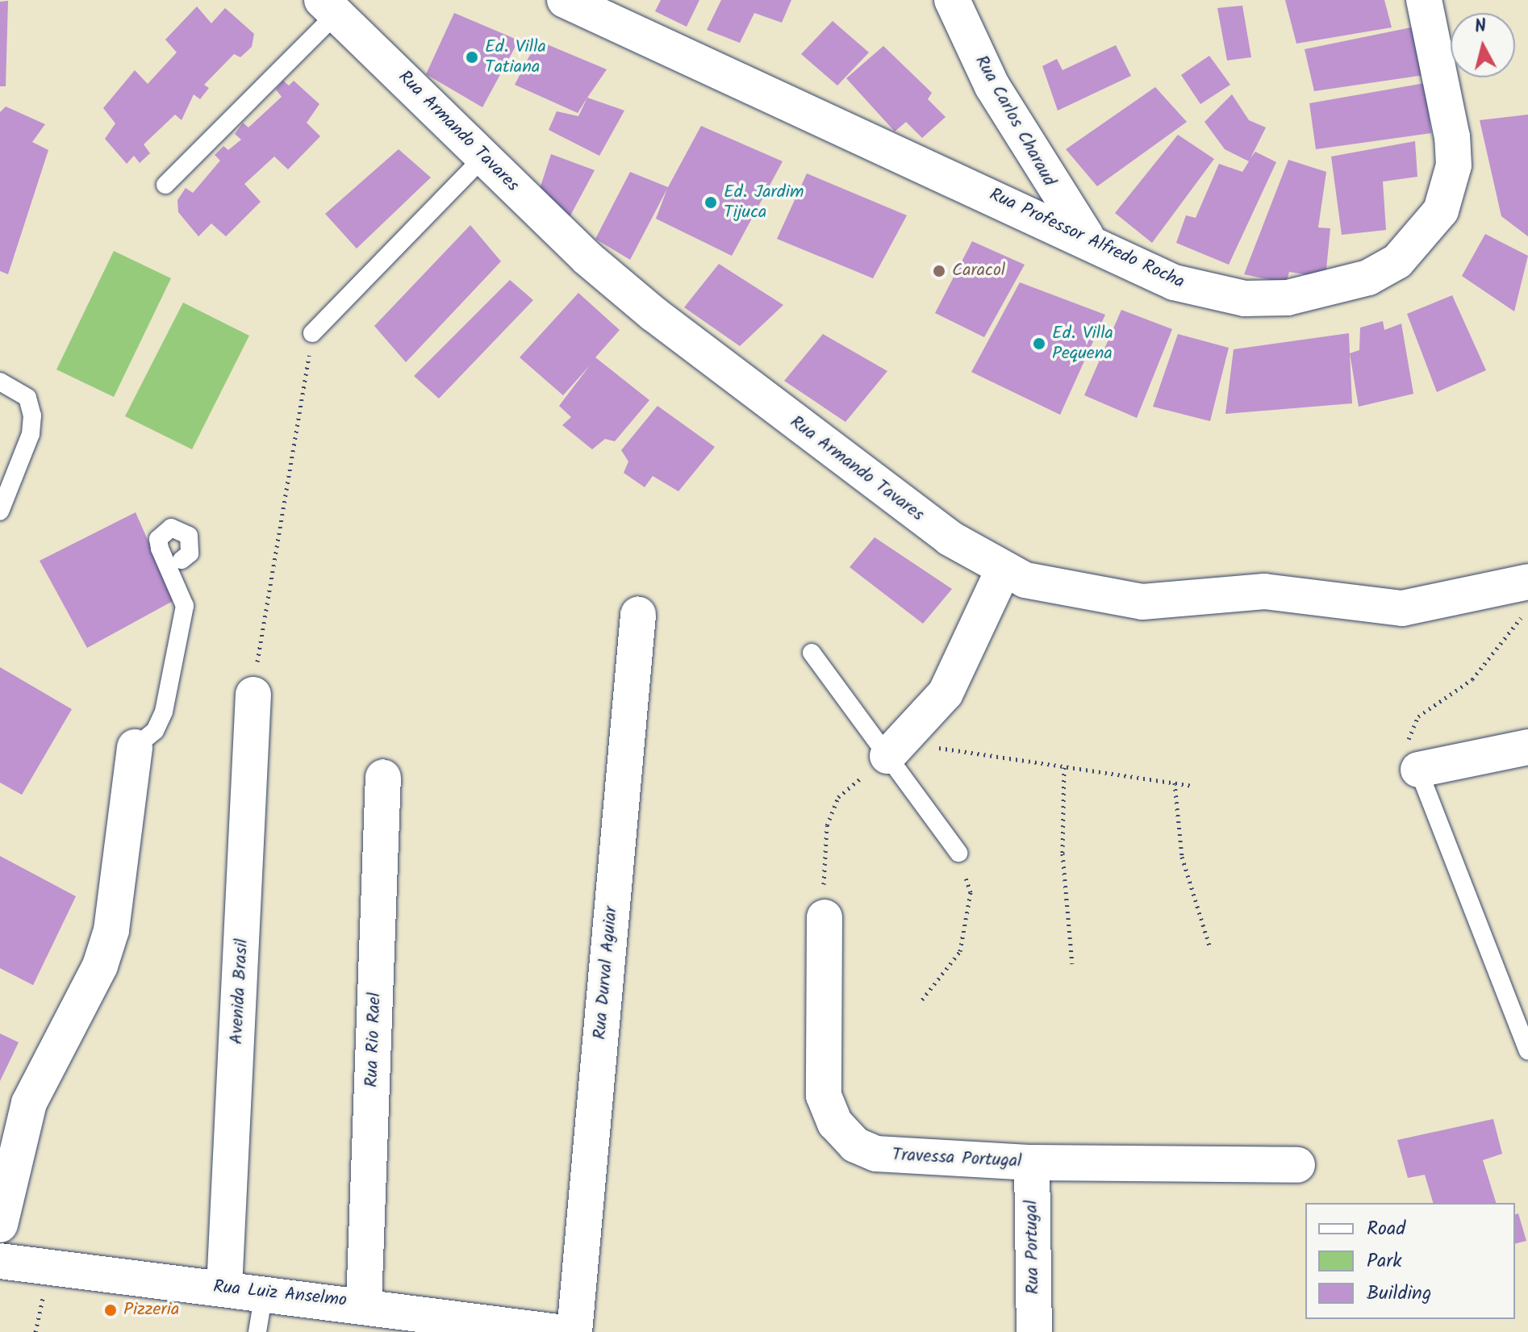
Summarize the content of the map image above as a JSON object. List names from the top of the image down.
{
  "streets": {
    "street": [
      "Rua Carlos Charaud",
      "Rua Armando Tavares",
      "Rua Professor Alfredo Rocha",
      "Rua Durval Aguiar",
      "Avenida Brasil",
      "Rua Rio Rael",
      "Travessa Portugal",
      "Rua Portugal",
      "Rua Luiz Anselmo"
    ]
  },
  "crossings": [
    ["Rua Carlos Charaud", "Rua Professor Alfredo Rocha"],
    ["Avenida Brasil", "Rua Luiz Anselmo"],
    ["Rua Rio Rael", "Rua Luiz Anselmo"],
    ["Travessa Portugal", "Rua Portugal"]
  ],
  "places": [
    "Ed. Villa Tatiana",
    "Ed. Jardim Tijuca",
    "Caracol",
    "Ed. Villa Pequena",
    "Pizzeria"
  ],
  "legend": ["Road", "Park", "Building"],
  "north": "top"
}
